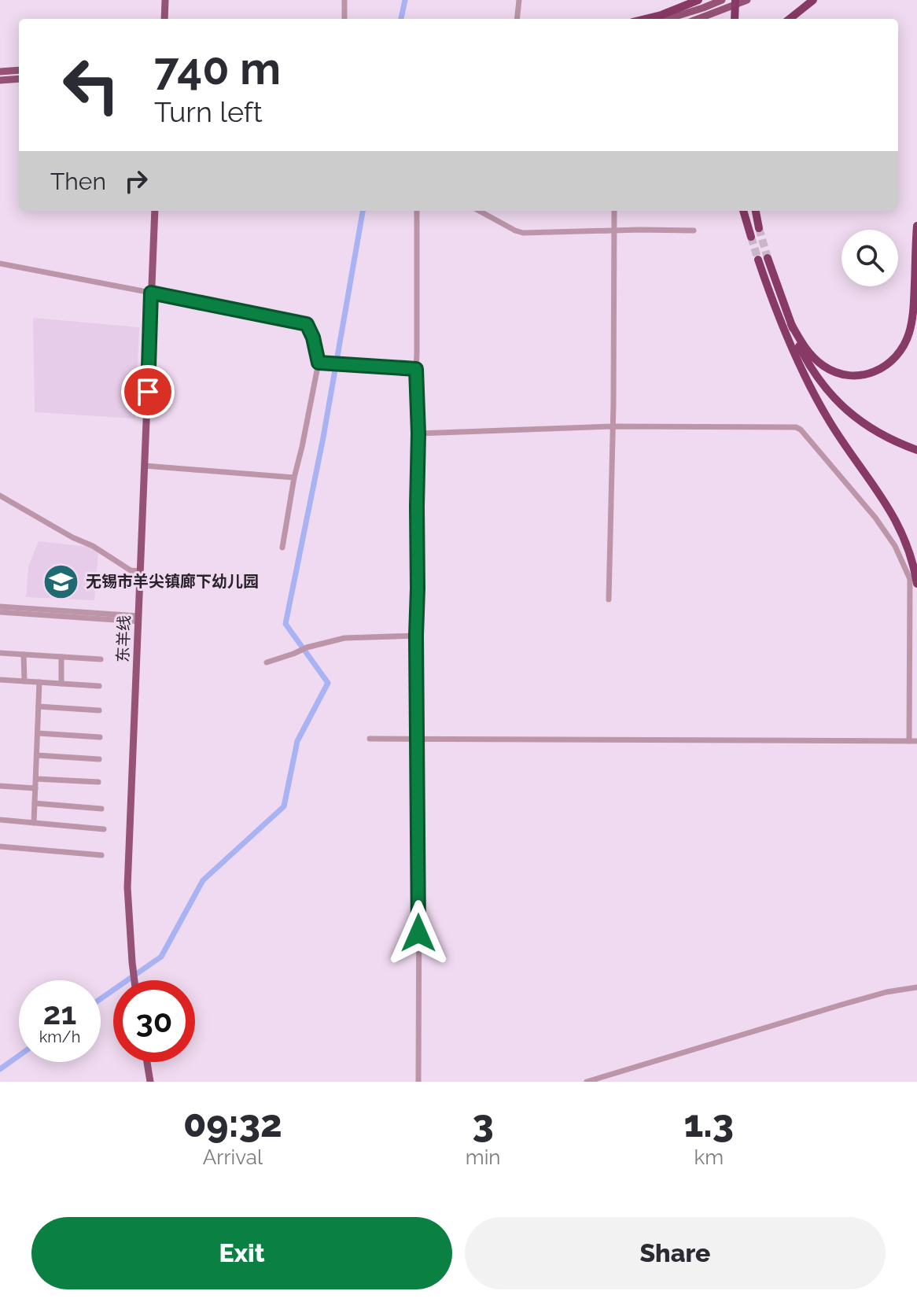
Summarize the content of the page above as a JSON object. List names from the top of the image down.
{
  "streets": {
    "main road": ["东羊线"]
  },
  "places": {
    "school or university": ["无锡市羊尖镇廊下幼儿园"]
  },
  "page": {
    "turn": ["740 m", "Turn left"],
    "then": "Then",
    "speed": "21 km/h",
    "limit": "30",
    "eta": [
      "09:32",
      "Arrival",
      "3",
      "min",
      "1.3",
      "km"
    ],
    "buttons": ["Exit", "Share"]
  }
}
